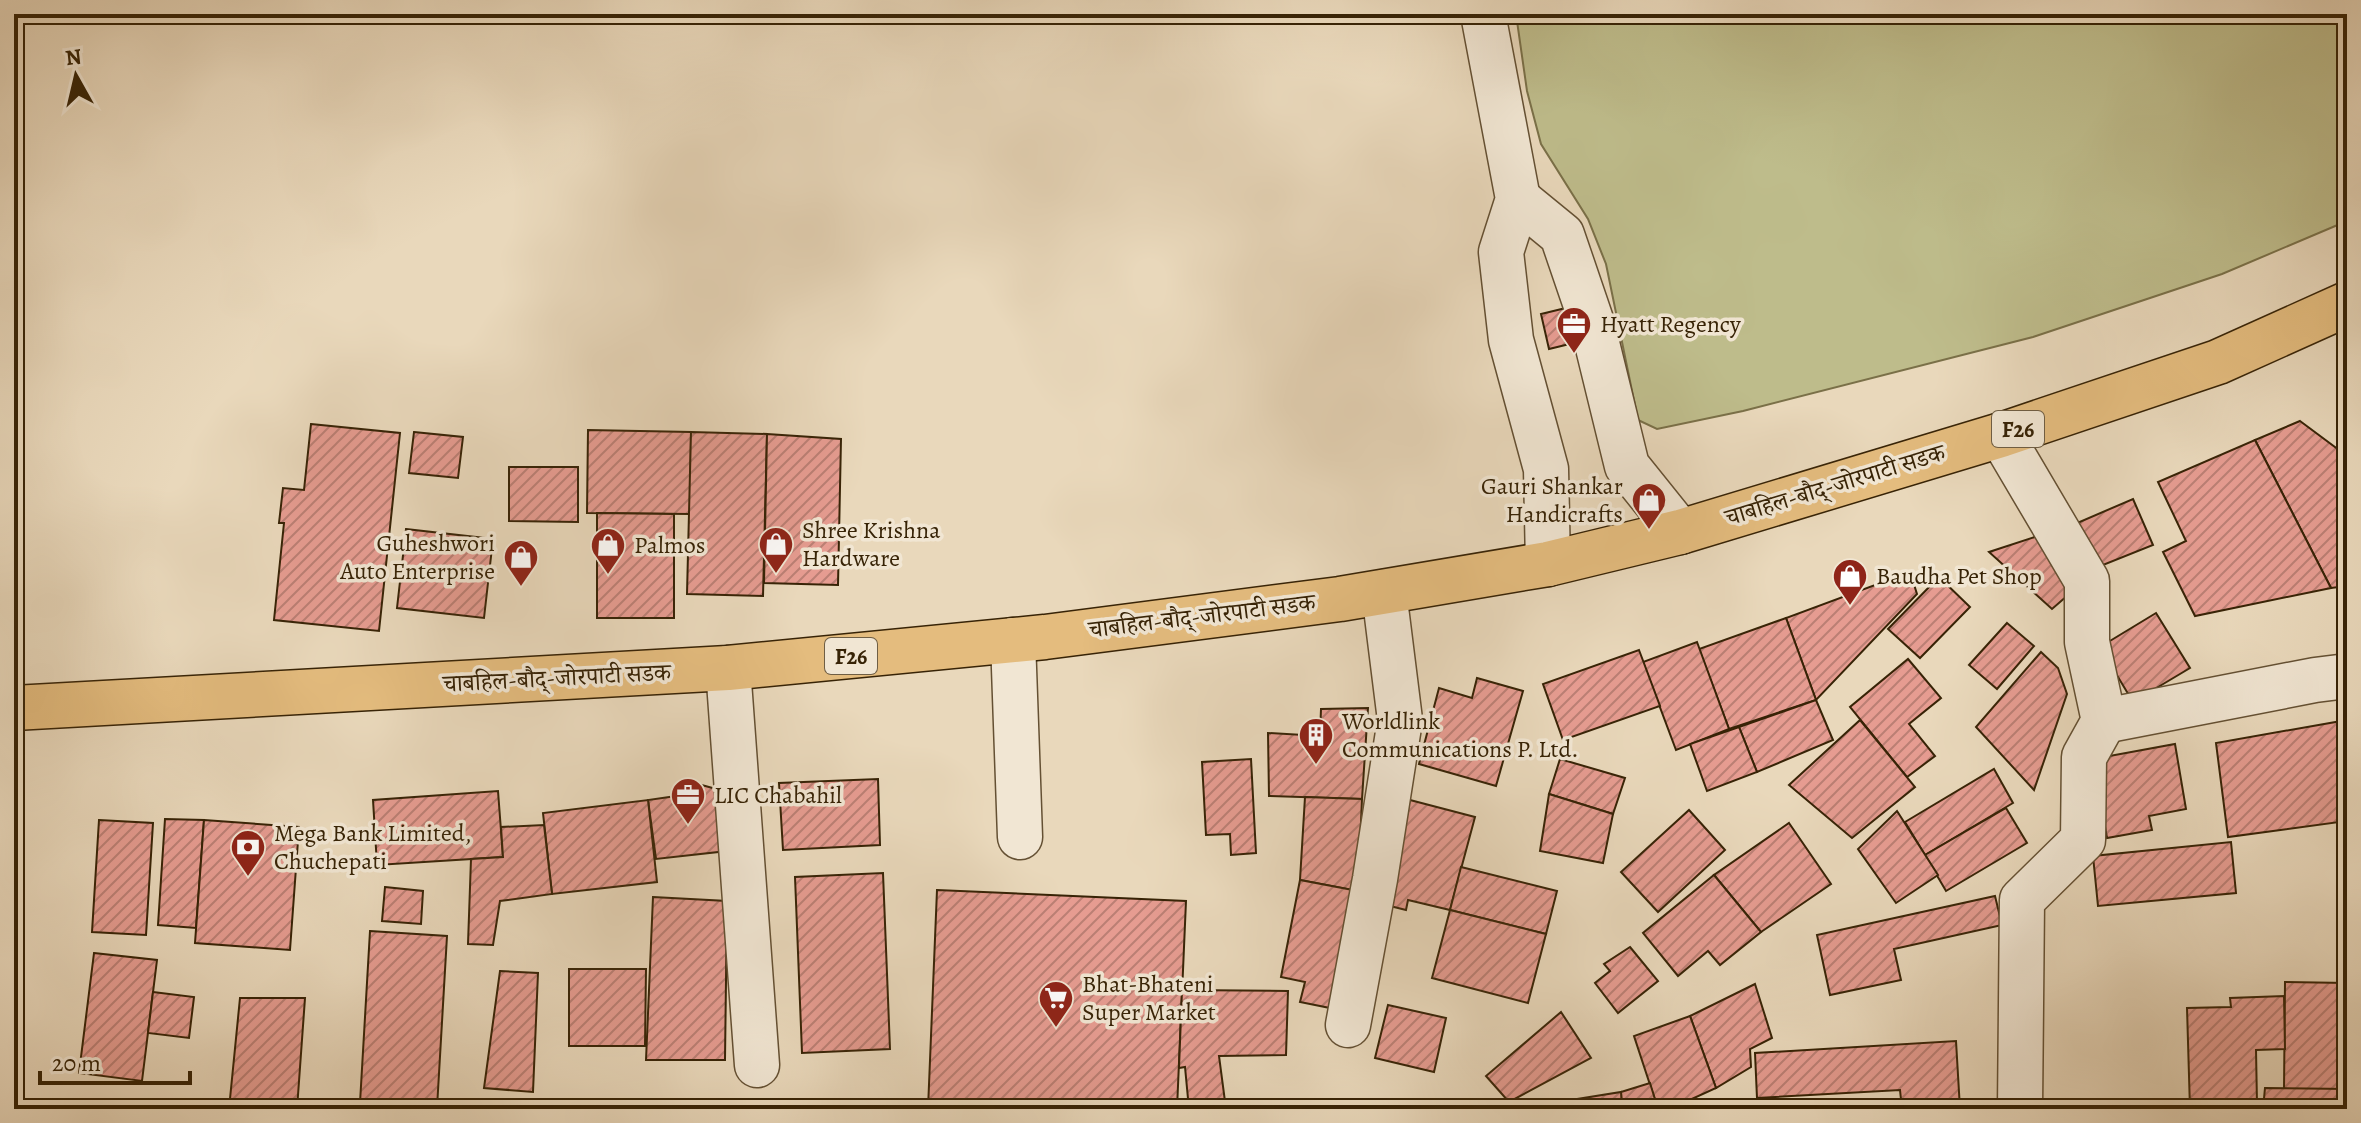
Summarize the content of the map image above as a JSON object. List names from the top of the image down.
{
  "streets": {
    "main road": ["F26", "चाबहिल-बौद्-जोरपाटी सडक"]
  },
  "places": {
    "office": ["Hyatt Regency", "LIC Chabahil"],
    "shop": [
      "Gauri Shankar Handicrafts",
      "Shree Krishna Hardware",
      "Palmos",
      "Guheshwori Auto Enterprise",
      "Baudha Pet Shop"
    ],
    "building": ["Worldlink Communications P. Ltd."],
    "bank": ["Mega Bank Limited, Chuchepati"],
    "supermarket": ["Bhat-Bhateni Super Market"]
  },
  "scale_bar": "20 m",
  "north": "top"
}
